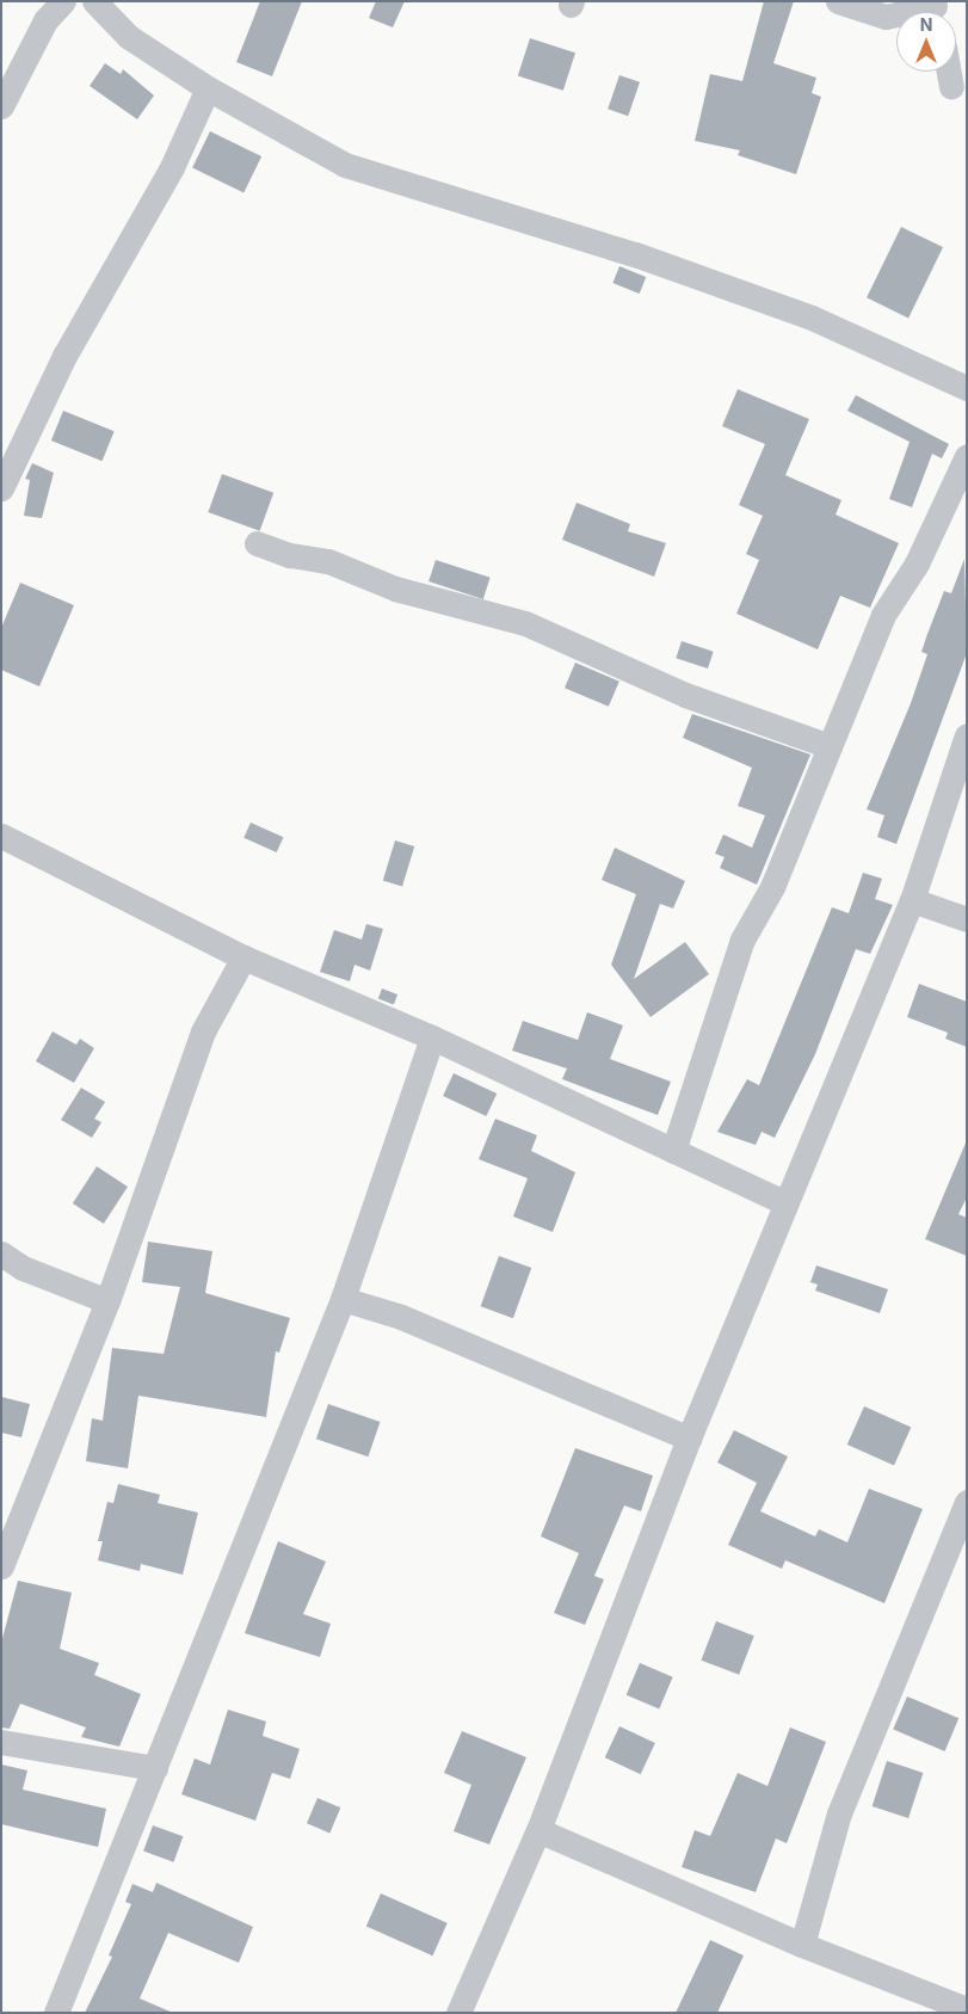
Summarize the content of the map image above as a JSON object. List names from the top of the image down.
{
  "north": "top"
}
